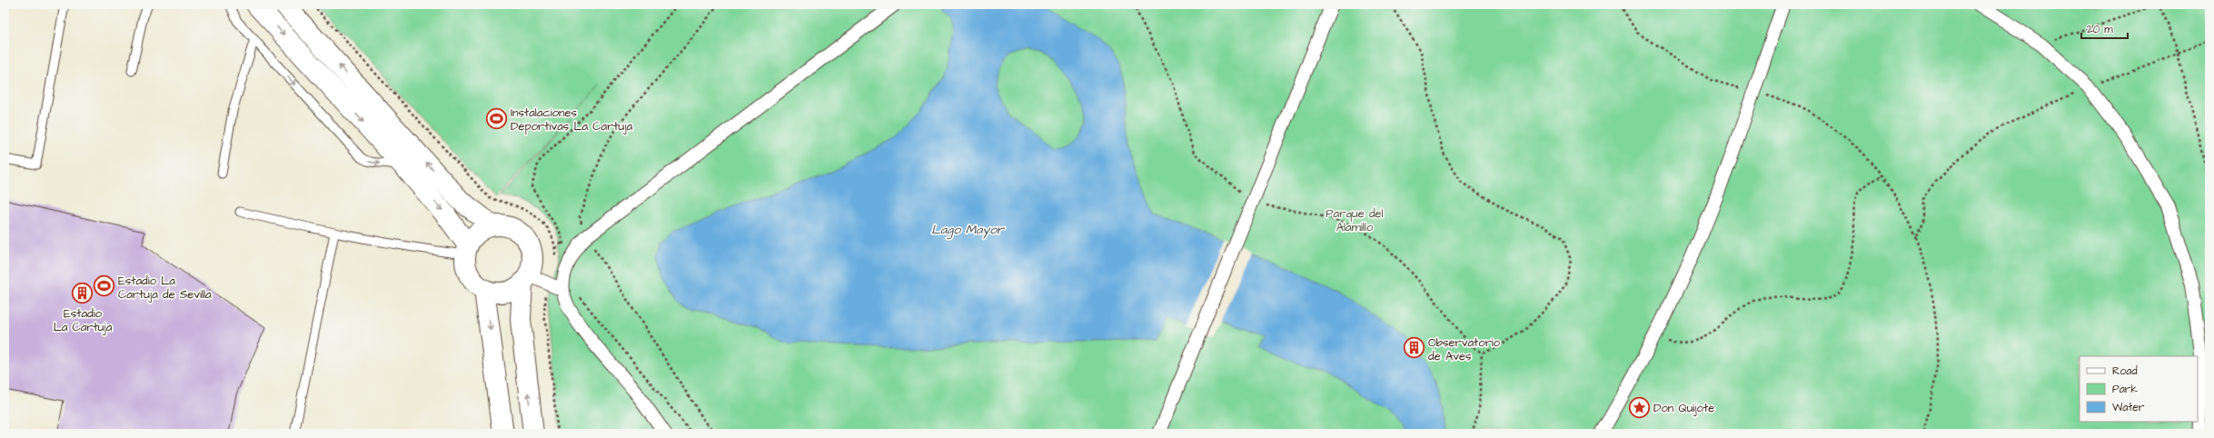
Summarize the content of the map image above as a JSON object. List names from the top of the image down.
{
  "water": ["Lago Mayor"],
  "parks": ["Parque del Alamillo"],
  "places": {
    "sports": ["Instalaciones Deportivas La Cartuja", "Estadio La Cartuja de Sevilla"],
    "building": ["Estadio La Cartuja", "Observatorio de Aves"],
    "place": ["Don Quijote"]
  },
  "legend": ["Road", "Park", "Water"],
  "scale_bar": "20 m"
}
